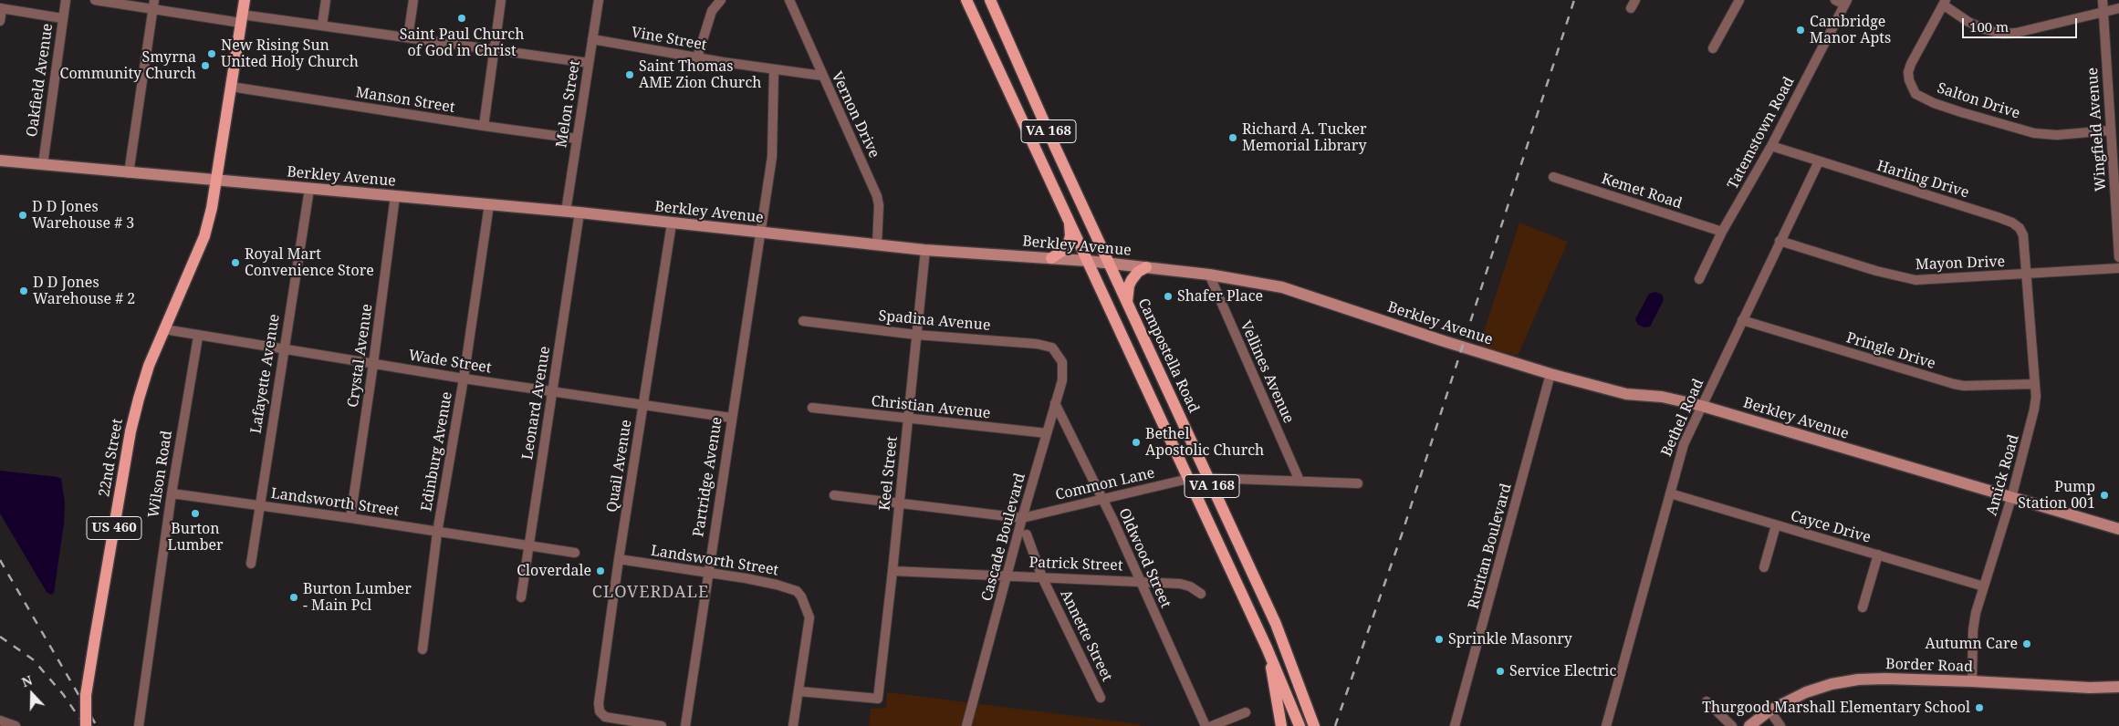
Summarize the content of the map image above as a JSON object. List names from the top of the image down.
{
  "streets": {
    "main road": [
      "VA 168",
      "Campostella Road",
      "22nd Street",
      "US 460"
    ],
    "street": [
      "Vine Street",
      "Oakfield Avenue",
      "Manson Street",
      "Salton Drive",
      "Melon Street",
      "Vernon Drive",
      "Wingfield Avenue",
      "Tatemstown Road",
      "Berkley Avenue",
      "Harling Drive",
      "Kemet Road",
      "Mayon Drive",
      "Spadina Avenue",
      "Pringle Drive",
      "Crystal Avenue",
      "Wade Street",
      "Vellines Avenue",
      "Lafayette Avenue",
      "Leonard Avenue",
      "Christian Avenue",
      "Bethel Road",
      "Edinburg Avenue",
      "Quail Avenue",
      "Keel Street",
      "Wilson Road",
      "Amick Road",
      "Partridge Avenue",
      "Common Lane",
      "Landsworth Street",
      "Cayce Drive",
      "Cascade Boulevard",
      "Ruritan Boulevard",
      "Oldwood Street",
      "Patrick Street",
      "Annette Street",
      "Border Road"
    ]
  },
  "crossings": [
    ["Vine Street", "Melon Street"],
    ["Vine Street", "Vernon Drive"],
    ["Vine Street", "Partridge Avenue"],
    ["Oakfield Avenue", "Berkley Avenue"],
    ["Manson Street", "Melon Street"],
    ["Manson Street", "US 460"],
    ["Salton Drive", "Wingfield Avenue"],
    ["Melon Street", "Berkley Avenue"],
    ["Vernon Drive", "Berkley Avenue"],
    ["VA 168", "Berkley Avenue"],
    ["VA 168", "Common Lane"],
    ["Tatemstown Road", "Harling Drive"],
    ["Tatemstown Road", "Kemet Road"],
    ["Berkley Avenue", "Crystal Avenue"],
    ["Berkley Avenue", "Campostella Road"],
    ["Berkley Avenue", "Vellines Avenue"],
    ["Berkley Avenue", "Lafayette Avenue"],
    ["Berkley Avenue", "Leonard Avenue"],
    ["Berkley Avenue", "Bethel Road"],
    ["Berkley Avenue", "Edinburg Avenue"],
    ["Berkley Avenue", "22nd Street"],
    ["Berkley Avenue", "Quail Avenue"],
    ["Berkley Avenue", "Keel Street"],
    ["Berkley Avenue", "Amick Road"],
    ["Berkley Avenue", "Partridge Avenue"],
    ["Berkley Avenue", "US 460"],
    ["Berkley Avenue", "Ruritan Boulevard"],
    ["Harling Drive", "Mayon Drive"],
    ["Harling Drive", "Bethel Road"],
    ["Harling Drive", "Amick Road"],
    ["Mayon Drive", "Bethel Road"],
    ["Mayon Drive", "Amick Road"],
    ["Spadina Avenue", "Keel Street"],
    ["Spadina Avenue", "Cascade Boulevard"],
    ["Pringle Drive", "Bethel Road"],
    ["Pringle Drive", "Amick Road"],
    ["Crystal Avenue", "Wade Street"],
    ["Crystal Avenue", "Landsworth Street"],
    ["Campostella Road", "Common Lane"],
    ["Wade Street", "Lafayette Avenue"],
    ["Wade Street", "Leonard Avenue"],
    ["Wade Street", "Edinburg Avenue"],
    ["Wade Street", "22nd Street"],
    ["Wade Street", "Quail Avenue"],
    ["Wade Street", "Wilson Road"],
    ["Wade Street", "Partridge Avenue"],
    ["Vellines Avenue", "Common Lane"],
    ["Lafayette Avenue", "Landsworth Street"],
    ["Leonard Avenue", "Landsworth Street"],
    ["Christian Avenue", "Keel Street"],
    ["Christian Avenue", "Cascade Boulevard"],
    ["Bethel Road", "Cayce Drive"],
    ["Edinburg Avenue", "Landsworth Street"],
    ["22nd Street", "US 460"],
    ["Quail Avenue", "Landsworth Street"],
    ["Keel Street", "Common Lane"],
    ["Keel Street", "Landsworth Street"],
    ["Keel Street", "Patrick Street"],
    ["Wilson Road", "Landsworth Street"],
    ["Amick Road", "Cayce Drive"],
    ["Amick Road", "Border Road"],
    ["Partridge Avenue", "Landsworth Street"],
    ["Common Lane", "Cascade Boulevard"],
    ["Common Lane", "Oldwood Street"],
    ["Cascade Boulevard", "Oldwood Street"],
    ["Cascade Boulevard", "Patrick Street"],
    ["Oldwood Street", "Patrick Street"],
    ["Patrick Street", "Annette Street"]
  ],
  "districts": ["CLOVERDALE"],
  "places": [
    "Saint Paul Church of God in Christ",
    "Cambridge Manor Apts",
    "New Rising Sun United Holy Church",
    "Smyrna Community Church",
    "Saint Thomas AME Zion Church",
    "Richard A. Tucker Memorial Library",
    "D D Jones Warehouse # 3",
    "Royal Mart Convenience Store",
    "D D Jones Warehouse # 2",
    "Shafer Place",
    "Bethel Apostolic Church",
    "Pump Station 001",
    "Burton Lumber",
    "Cloverdale",
    "Burton Lumber - Main Pcl",
    "Sprinkle Masonry",
    "Autumn Care",
    "Service Electric",
    "Thurgood Marshall Elementary School"
  ],
  "scale_bar": "100 m",
  "north": "top"
}
